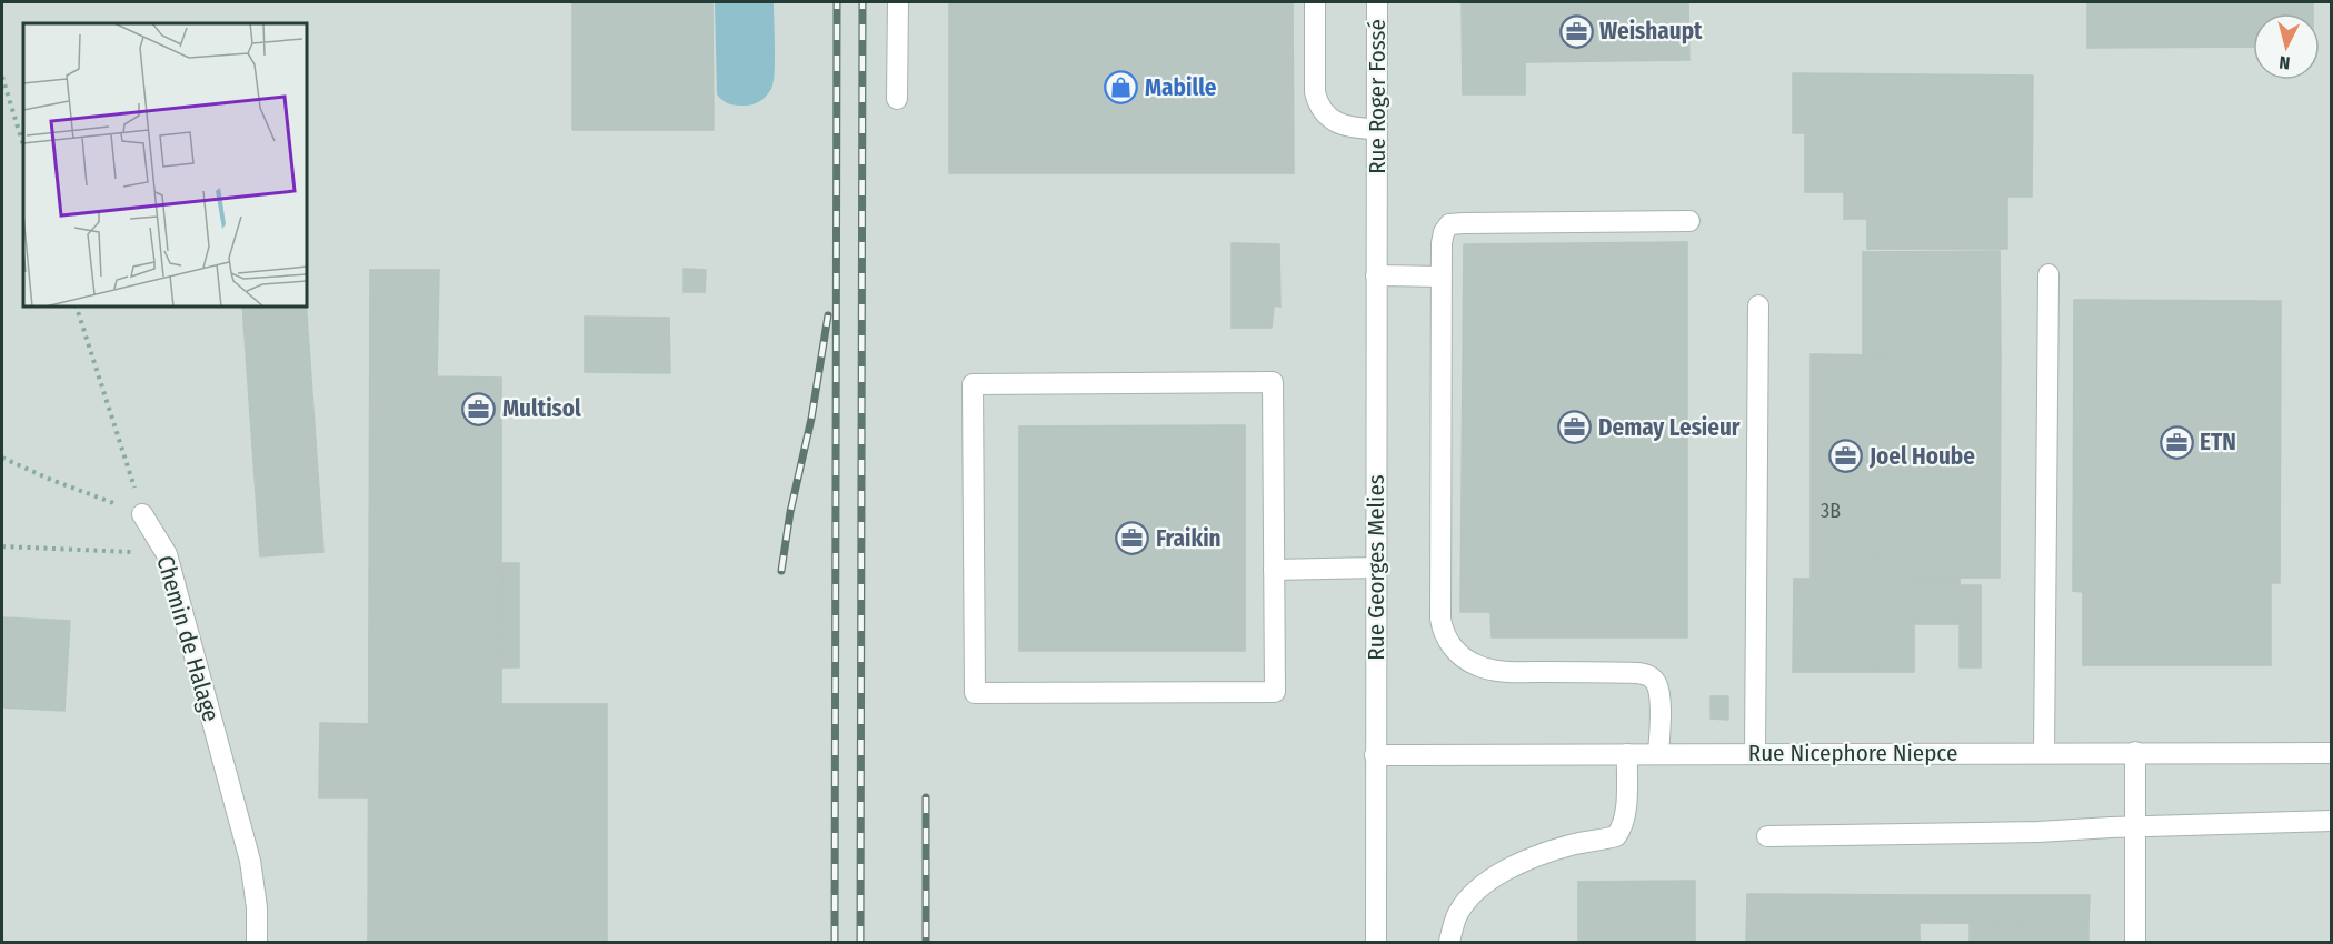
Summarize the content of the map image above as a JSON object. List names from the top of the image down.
{
  "streets": {
    "street": [
      "Rue Roger Fossé",
      "Rue Georges Melies",
      "Chemin de Halage",
      "Rue Nicephore Niepce"
    ]
  },
  "crossings": [
    ["Rue Roger Fossé", "Rue Georges Melies"],
    ["Rue Georges Melies", "Rue Nicephore Niepce"]
  ],
  "places": {
    "office": [
      "Weishaupt",
      "Multisol",
      "Demay Lesieur",
      "ETN",
      "Joel Hoube",
      "Fraikin"
    ],
    "shop": ["Mabille"]
  },
  "house_numbers": ["3B"],
  "north": "bottom"
}
